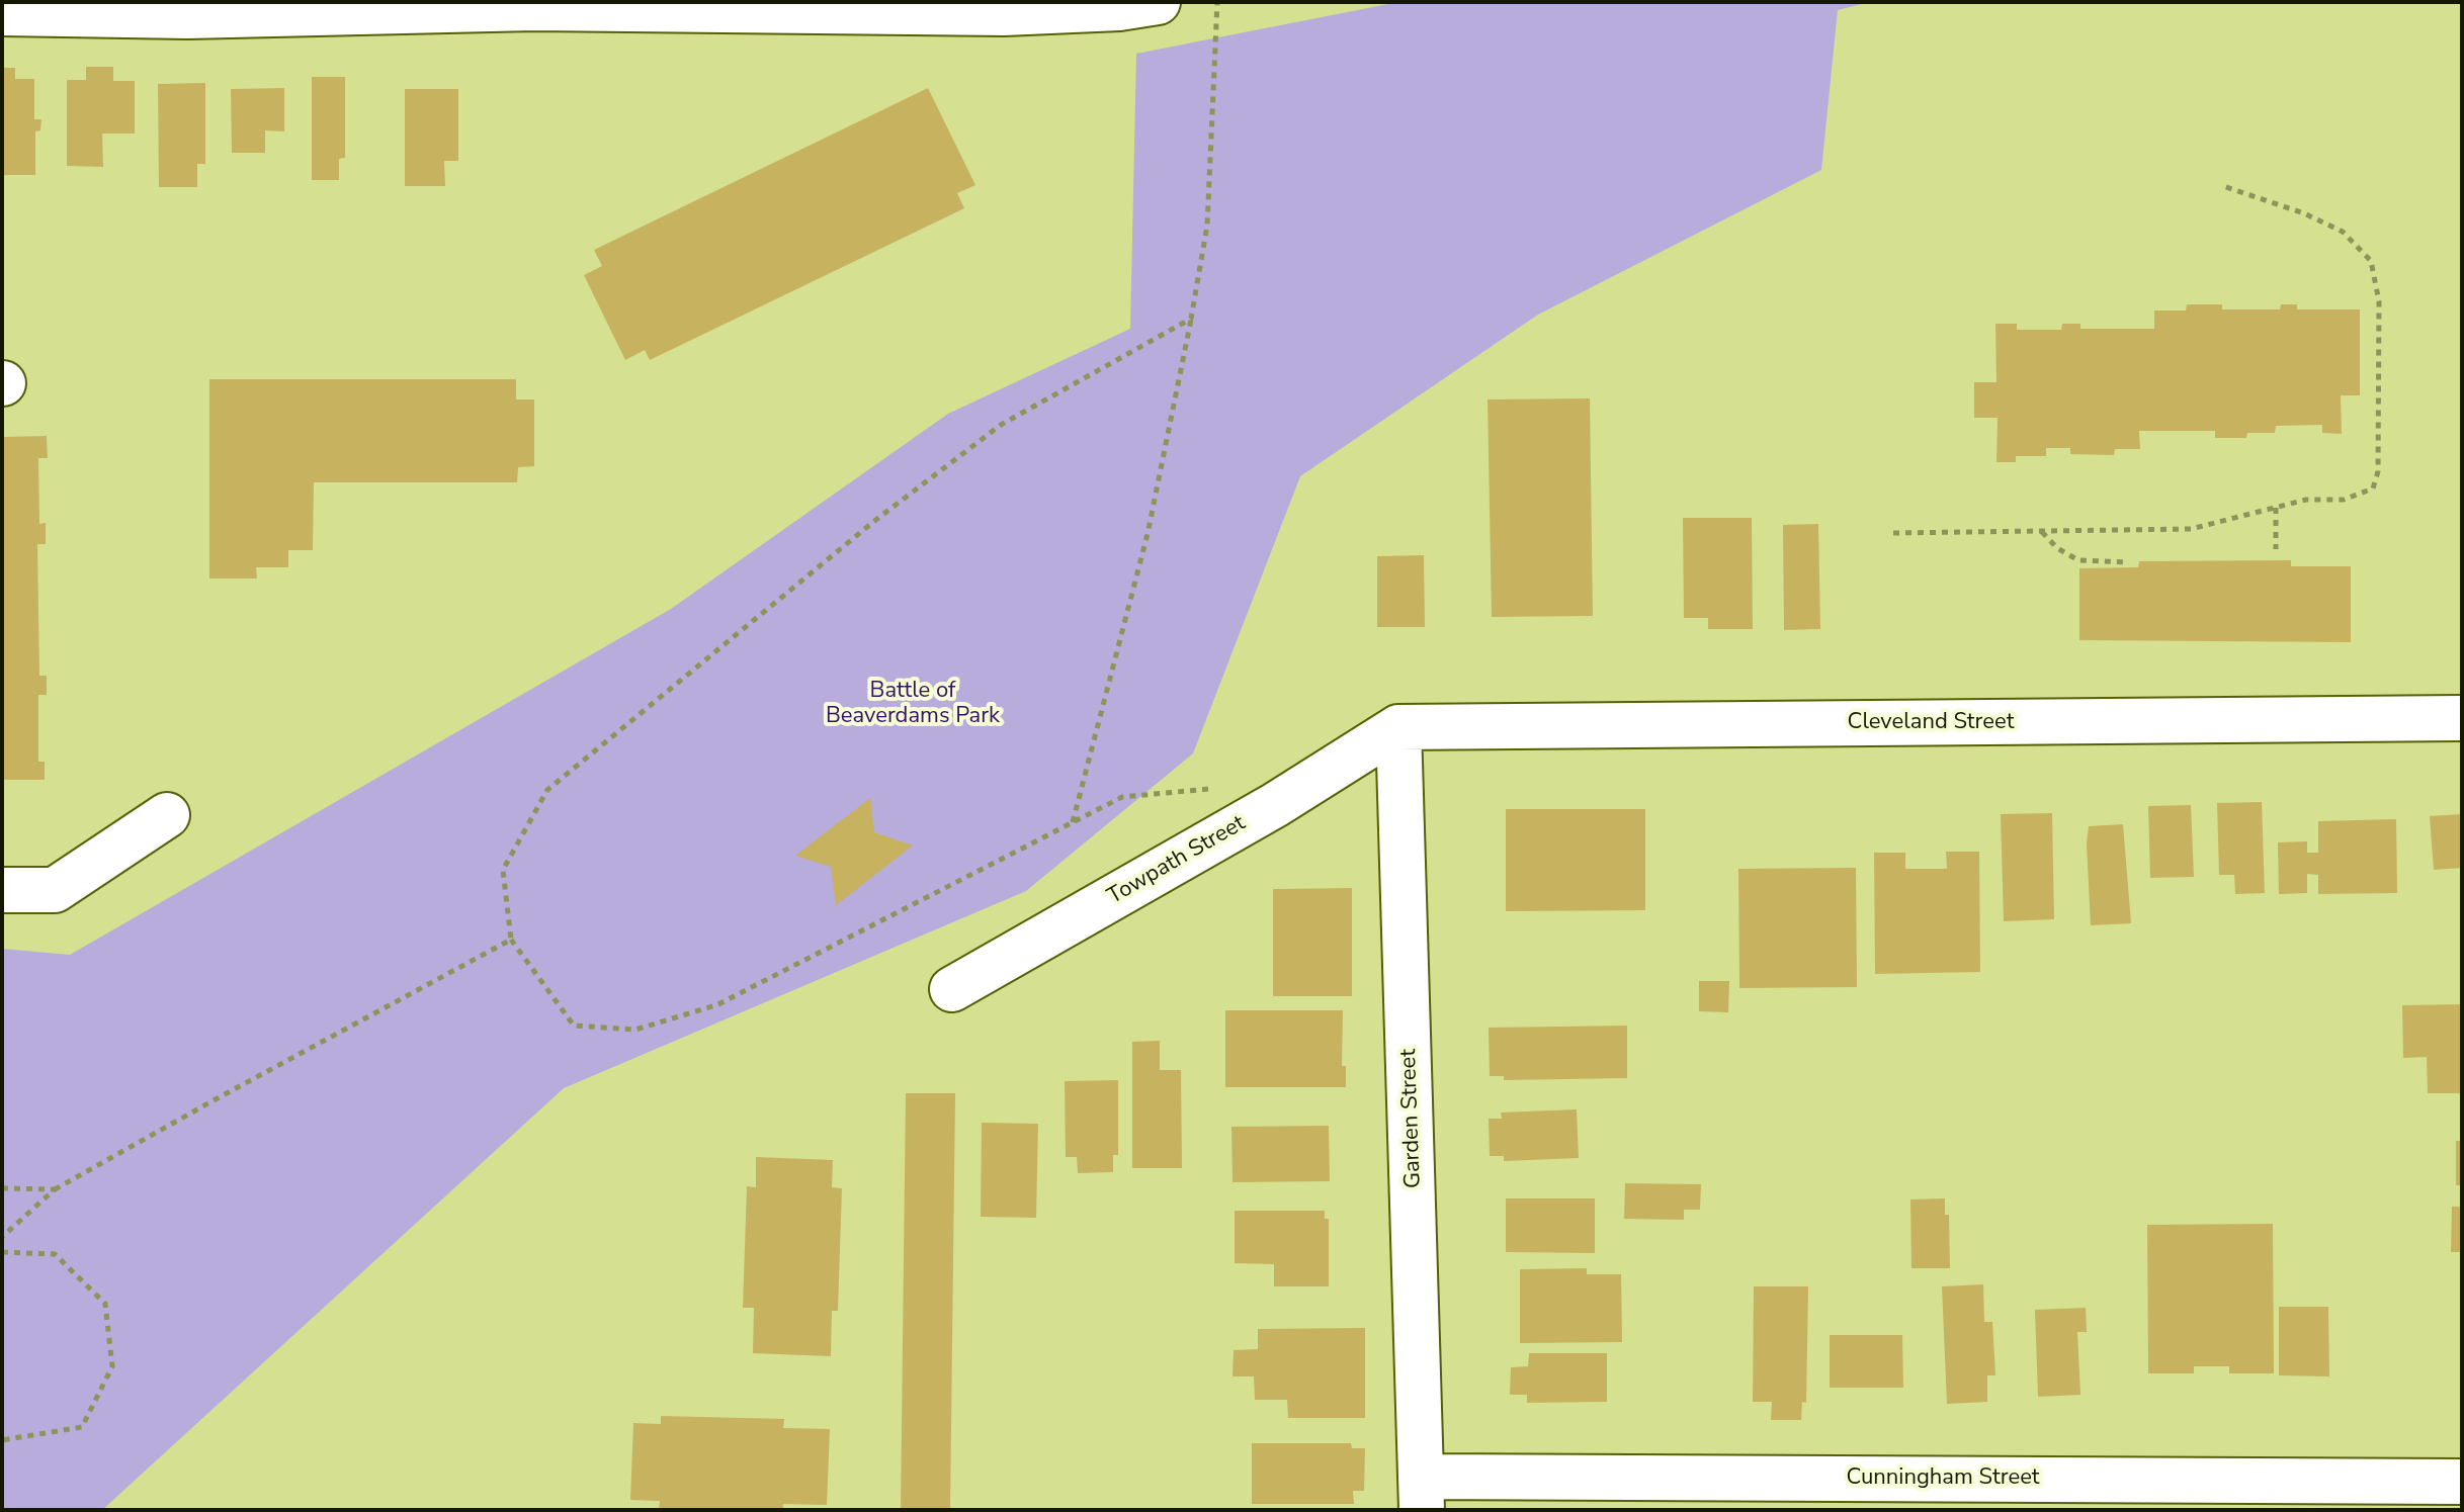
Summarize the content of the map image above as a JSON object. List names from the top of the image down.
{
  "streets": {
    "street": [
      "Cleveland Street",
      "Towpath Street",
      "Garden Street",
      "Cunningham Street"
    ]
  },
  "crossings": [
    ["Cleveland Street", "Towpath Street"],
    ["Cleveland Street", "Garden Street"],
    ["Towpath Street", "Garden Street"],
    ["Garden Street", "Cunningham Street"]
  ],
  "parks": ["Battle of Beaverdams Park"]
}
